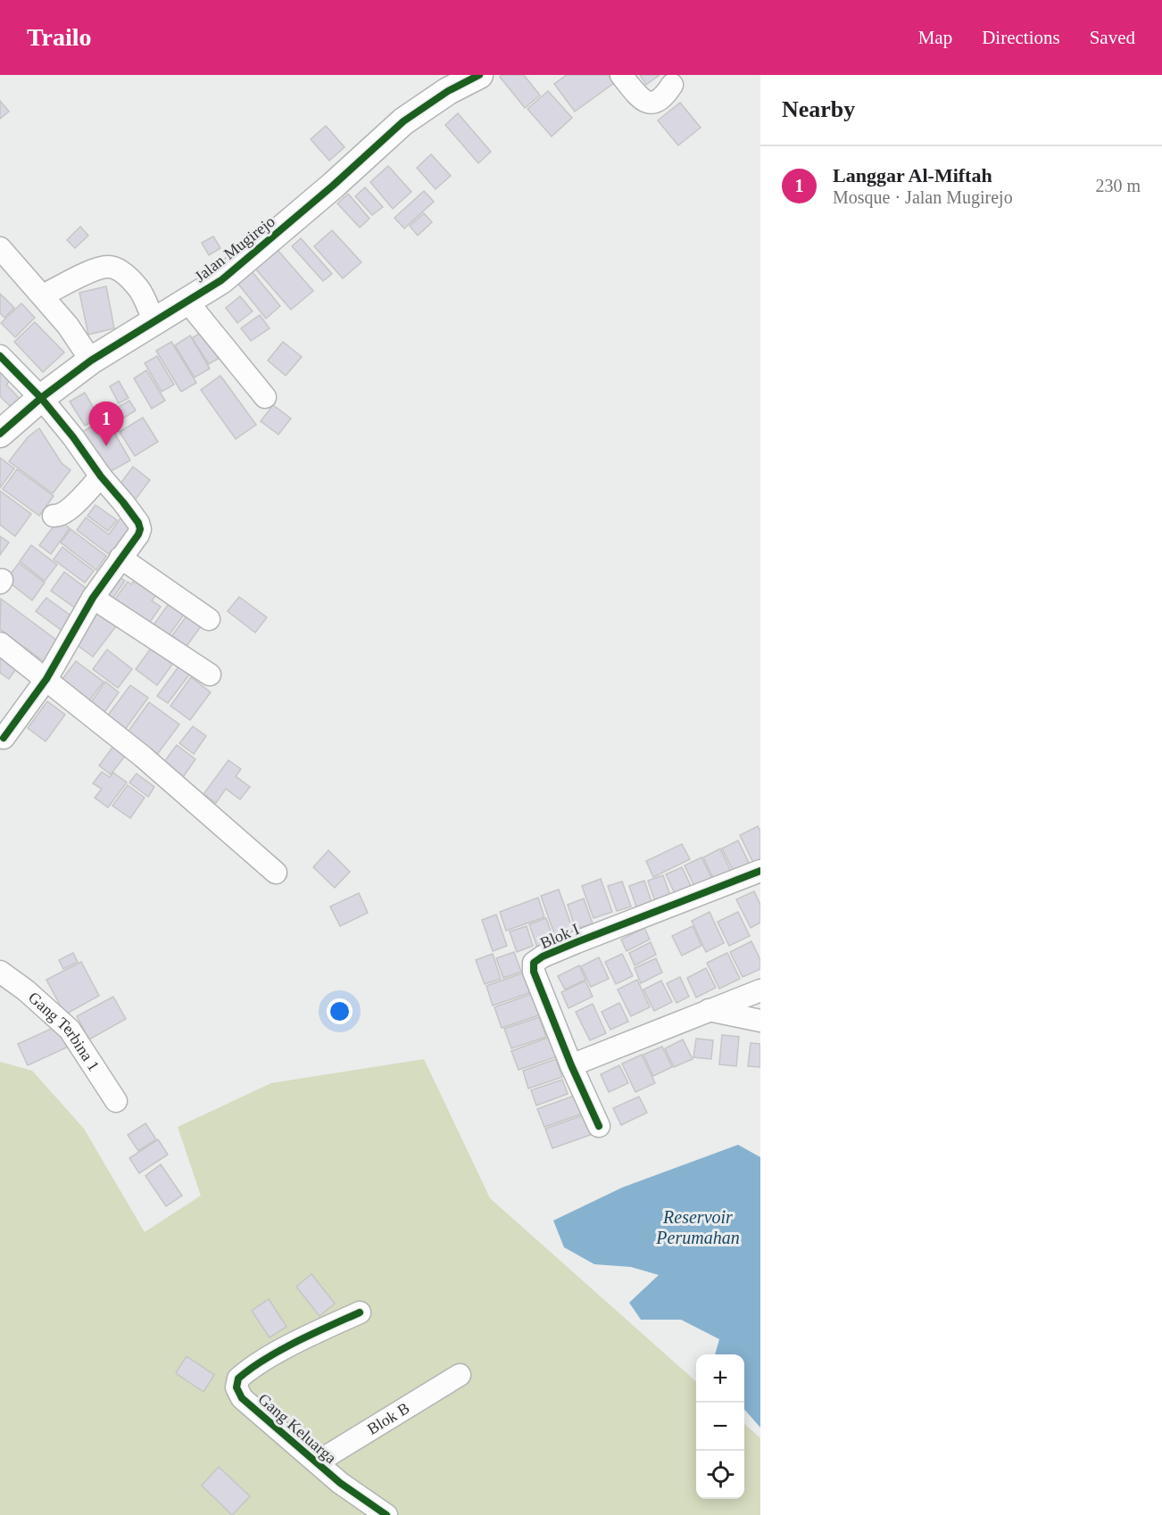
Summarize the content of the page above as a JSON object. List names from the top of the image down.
{
  "streets": {
    "street": [
      "Jalan Mugirejo",
      "Blok I",
      "Gang Terbina 1",
      "Blok B",
      "Gang Keluarga"
    ]
  },
  "crossings": [
    ["Blok B", "Gang Keluarga"]
  ],
  "water": ["Reservoir Perumahan"],
  "page": {
    "header": "Trailo",
    "nav": ["Map", "Directions", "Saved"],
    "heading": "Nearby",
    "list": [
      {
        "mark": "1",
        "name": "Langgar Al-Miftah",
        "note": "Mosque · Jalan Mugirejo",
        "value": "230 m"
      }
    ],
    "pins": "1",
    "map_buttons": ["+", "−"]
  }
}
